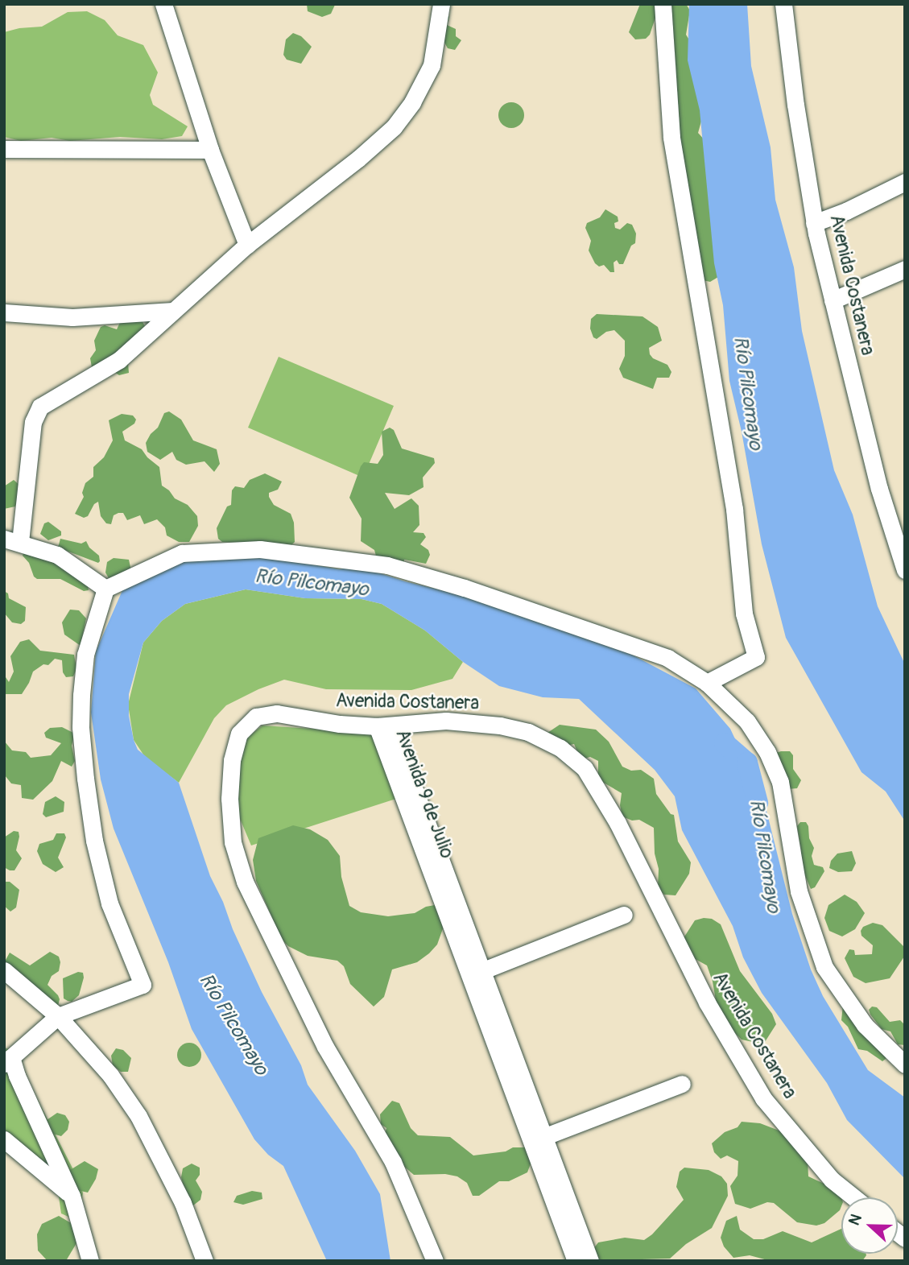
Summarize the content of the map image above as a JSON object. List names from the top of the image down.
{
  "streets": {
    "street": ["Avenida Costanera", "Avenida 9 de Julio"]
  },
  "crossings": [
    ["Avenida Costanera", "Avenida 9 de Julio"]
  ],
  "water": ["Río Pilcomayo"],
  "north": "left"
}
